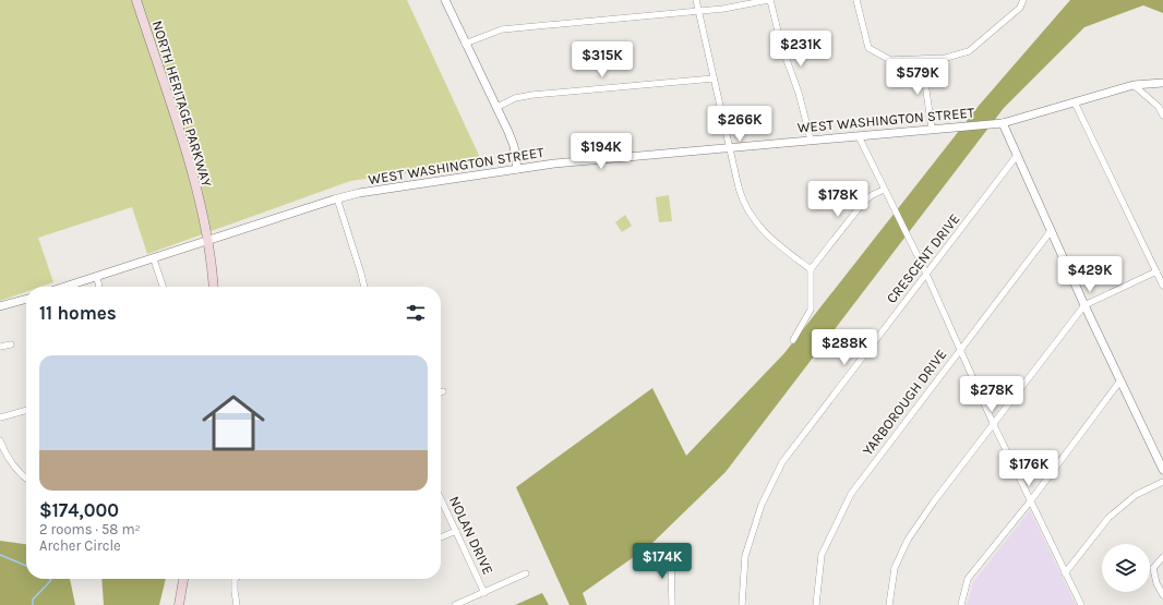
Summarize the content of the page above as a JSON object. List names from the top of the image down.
{
  "streets": {
    "main road": ["NORTH HERITAGE PARKWAY"],
    "street": [
      "WEST WASHINGTON STREET",
      "CRESCENT DRIVE",
      "YARBOROUGH DRIVE",
      "NOLAN DRIVE"
    ]
  },
  "crossings": [
    ["NORTH HERITAGE PARKWAY", "WEST WASHINGTON STREET"]
  ],
  "page": {
    "price": [
      "$231K",
      "$315K",
      "$579K",
      "$266K",
      "$194K",
      "$178K",
      "$429K",
      "$288K",
      "$278K",
      "$176K",
      "$174K"
    ],
    "heading": "11 homes",
    "list": [
      {
        "name": "$174,000",
        "note": "2 rooms · 58 m² · Archer Circle"
      }
    ]
  }
}
